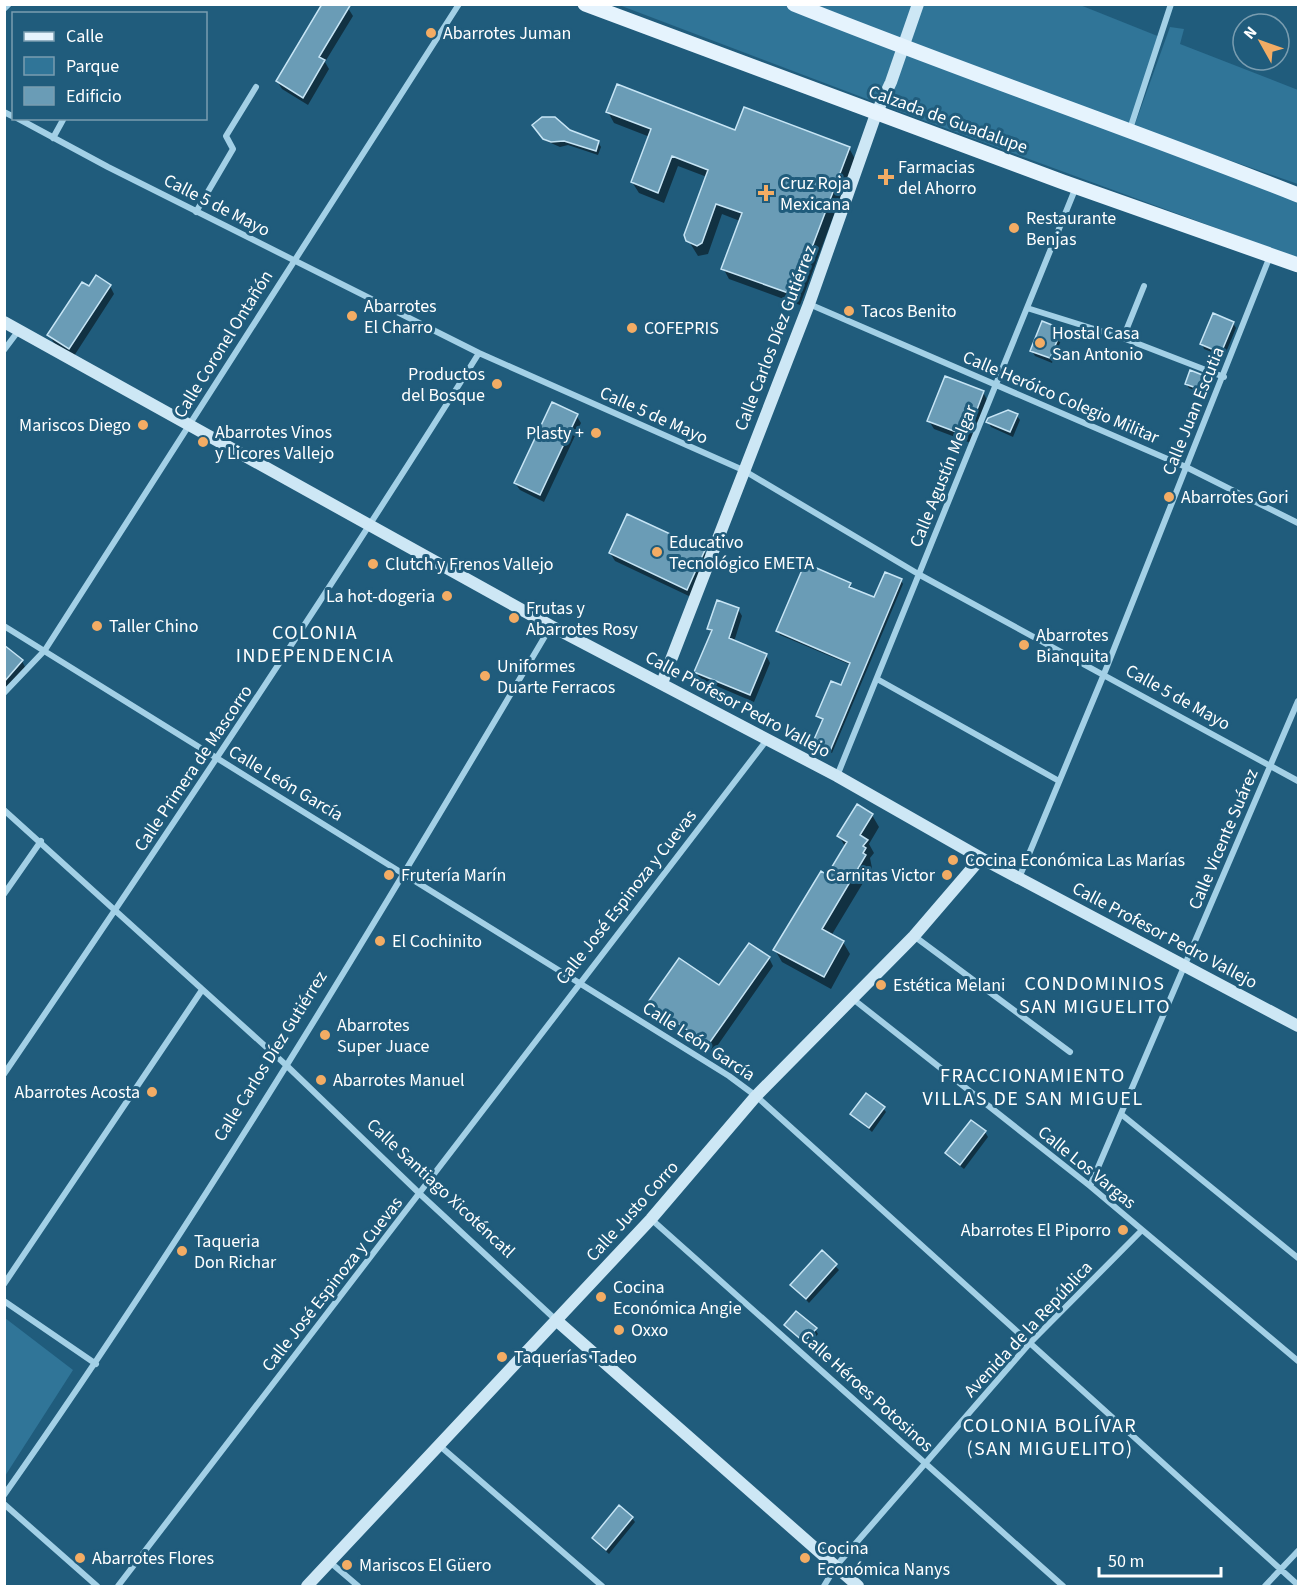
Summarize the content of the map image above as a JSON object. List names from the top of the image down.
{
  "streets": {
    "main road": ["Calzada de Guadalupe"],
    "street": [
      "Calle 5 de Mayo",
      "Calle Carlos Díez Gutiérrez",
      "Calle Coronel Ontañón",
      "Calle Heróico Colegio Militar",
      "Calle Juan Escutia",
      "Calle Agustín Melgar",
      "Calle Profesor Pedro Vallejo",
      "Calle Primera de Mascorro",
      "Calle León García",
      "Calle Vicente Suárez",
      "Calle José Espinoza y Cuevas",
      "Calle Los Vargas",
      "Calle Santiago Xicoténcatl",
      "Calle Justo Corro",
      "Avenida de la República",
      "Calle Héroes Potosinos"
    ]
  },
  "crossings": [
    ["Calzada de Guadalupe", "Calle Carlos Díez Gutiérrez"],
    ["Calzada de Guadalupe", "Calle Juan Escutia"],
    ["Calzada de Guadalupe", "Calle Agustín Melgar"],
    ["Calle 5 de Mayo", "Calle Carlos Díez Gutiérrez"],
    ["Calle 5 de Mayo", "Calle Coronel Ontañón"],
    ["Calle 5 de Mayo", "Calle Juan Escutia"],
    ["Calle 5 de Mayo", "Calle Agustín Melgar"],
    ["Calle 5 de Mayo", "Calle Primera de Mascorro"],
    ["Calle 5 de Mayo", "Calle Vicente Suárez"],
    ["Calle Carlos Díez Gutiérrez", "Calle Heróico Colegio Militar"],
    ["Calle Carlos Díez Gutiérrez", "Calle Profesor Pedro Vallejo"],
    ["Calle Carlos Díez Gutiérrez", "Calle León García"],
    ["Calle Carlos Díez Gutiérrez", "Calle Santiago Xicoténcatl"],
    ["Calle Coronel Ontañón", "Calle Profesor Pedro Vallejo"],
    ["Calle Coronel Ontañón", "Calle León García"],
    ["Calle Heróico Colegio Militar", "Calle Juan Escutia"],
    ["Calle Heróico Colegio Militar", "Calle Agustín Melgar"],
    ["Calle Juan Escutia", "Calle Profesor Pedro Vallejo"],
    ["Calle Agustín Melgar", "Calle Profesor Pedro Vallejo"],
    ["Calle Profesor Pedro Vallejo", "Calle Primera de Mascorro"],
    ["Calle Profesor Pedro Vallejo", "Calle Vicente Suárez"],
    ["Calle Profesor Pedro Vallejo", "Calle José Espinoza y Cuevas"],
    ["Calle Profesor Pedro Vallejo", "Calle Justo Corro"],
    ["Calle Primera de Mascorro", "Calle León García"],
    ["Calle Primera de Mascorro", "Calle Santiago Xicoténcatl"],
    ["Calle León García", "Calle José Espinoza y Cuevas"],
    ["Calle León García", "Calle Justo Corro"],
    ["Calle León García", "Avenida de la República"],
    ["Calle Vicente Suárez", "Calle Los Vargas"],
    ["Calle José Espinoza y Cuevas", "Calle Santiago Xicoténcatl"],
    ["Calle Los Vargas", "Calle Justo Corro"],
    ["Calle Los Vargas", "Avenida de la República"],
    ["Calle Santiago Xicoténcatl", "Calle Justo Corro"],
    ["Calle Santiago Xicoténcatl", "Avenida de la República"],
    ["Calle Justo Corro", "Calle Héroes Potosinos"],
    ["Avenida de la República", "Calle Héroes Potosinos"]
  ],
  "districts": [
    "COLONIA INDEPENDENCIA",
    "CONDOMINIOS SAN MIGUELITO",
    "FRACCIONAMIENTO VILLAS DE SAN MIGUEL",
    "COLONIA BOLÍVAR (SAN MIGUELITO)"
  ],
  "places": {
    "other": [
      "Abarrotes Juman",
      "Restaurante Benjas",
      "Tacos Benito",
      "Abarrotes El Charro",
      "COFEPRIS",
      "Hostal Casa San Antonio",
      "Productos del Bosque",
      "Mariscos Diego",
      "Plasty +",
      "Abarrotes Vinos y Licores Vallejo",
      "Abarrotes Gori",
      "Educativo Tecnológico EMETA",
      "Clutch y Frenos Vallejo",
      "La hot-dogeria",
      "Frutas y Abarrotes Rosy",
      "Taller Chino",
      "Abarrotes Bianquita",
      "Uniformes Duarte Ferracos",
      "Cocina Económica Las Marías",
      "Frutería Marín",
      "Carnitas Victor",
      "El Cochinito",
      "Estética Melani",
      "Abarrotes Super Juace",
      "Abarrotes Manuel",
      "Abarrotes Acosta",
      "Abarrotes El Piporro",
      "Taqueria Don Richar",
      "Cocina Económica Angie",
      "Oxxo",
      "Taquerías Tadeo",
      "Abarrotes Flores",
      "Cocina Económica Nanys",
      "Mariscos El Güero"
    ],
    "health": ["Farmacias del Ahorro", "Cruz Roja Mexicana"]
  },
  "legend": ["Calle", "Parque", "Edificio"],
  "scale_bar": "50 m",
  "north": "top left"
}
